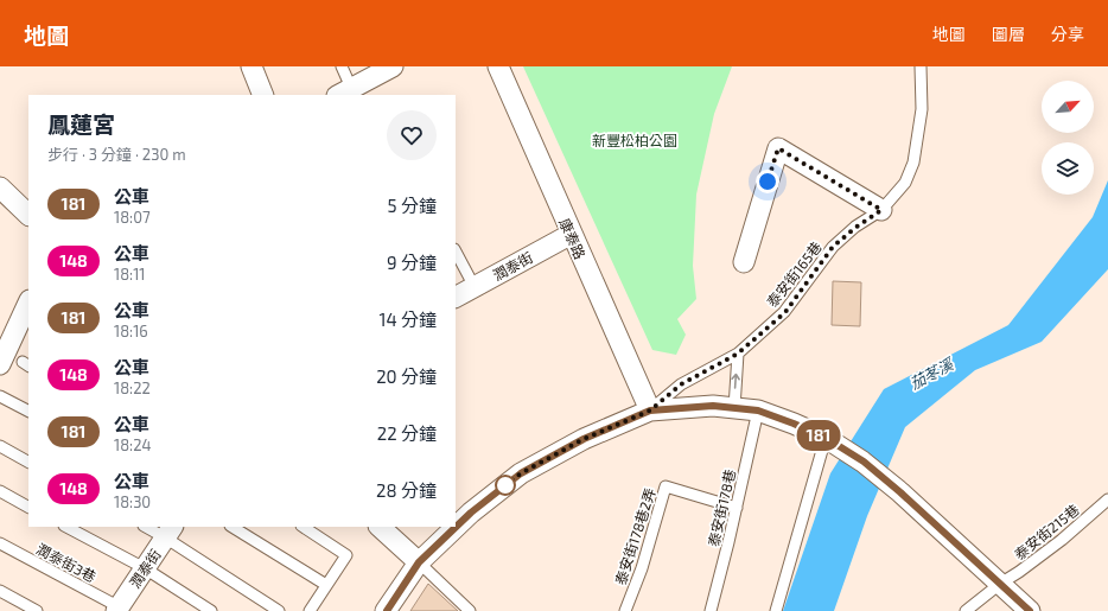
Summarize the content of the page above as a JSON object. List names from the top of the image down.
{
  "streets": {
    "street": ["康泰路", "潤泰街"],
    "lane": [
      "泰安街165巷",
      "泰安街178巷",
      "泰安街215巷",
      "泰安街178巷2弄",
      "潤泰街3巷"
    ]
  },
  "crossings": [
    ["康泰路", "潤泰街"],
    ["康泰路", "泰安街165巷"],
    ["潤泰街", "潤泰街3巷"],
    ["泰安街178巷", "泰安街178巷2弄"]
  ],
  "water": ["茄苳溪"],
  "parks": ["新豐松柏公園"],
  "lines": ["bus line 181"],
  "north": "top right",
  "page": {
    "header": "地圖",
    "nav": ["地圖", "圖層", "分享"],
    "on_map": "181",
    "heading": ["鳳蓮宮", "步行 · 3 分鐘 · 230 m"],
    "list": [
      {
        "mark": "181",
        "name": "公車",
        "note": "18:07",
        "value": "5 分鐘"
      },
      {
        "mark": "148",
        "name": "公車",
        "note": "18:11",
        "value": "9 分鐘"
      },
      {
        "mark": "181",
        "name": "公車",
        "note": "18:16",
        "value": "14 分鐘"
      },
      {
        "mark": "148",
        "name": "公車",
        "note": "18:22",
        "value": "20 分鐘"
      },
      {
        "mark": "181",
        "name": "公車",
        "note": "18:24",
        "value": "22 分鐘"
      },
      {
        "mark": "148",
        "name": "公車",
        "note": "18:30",
        "value": "28 分鐘"
      }
    ]
  }
}
